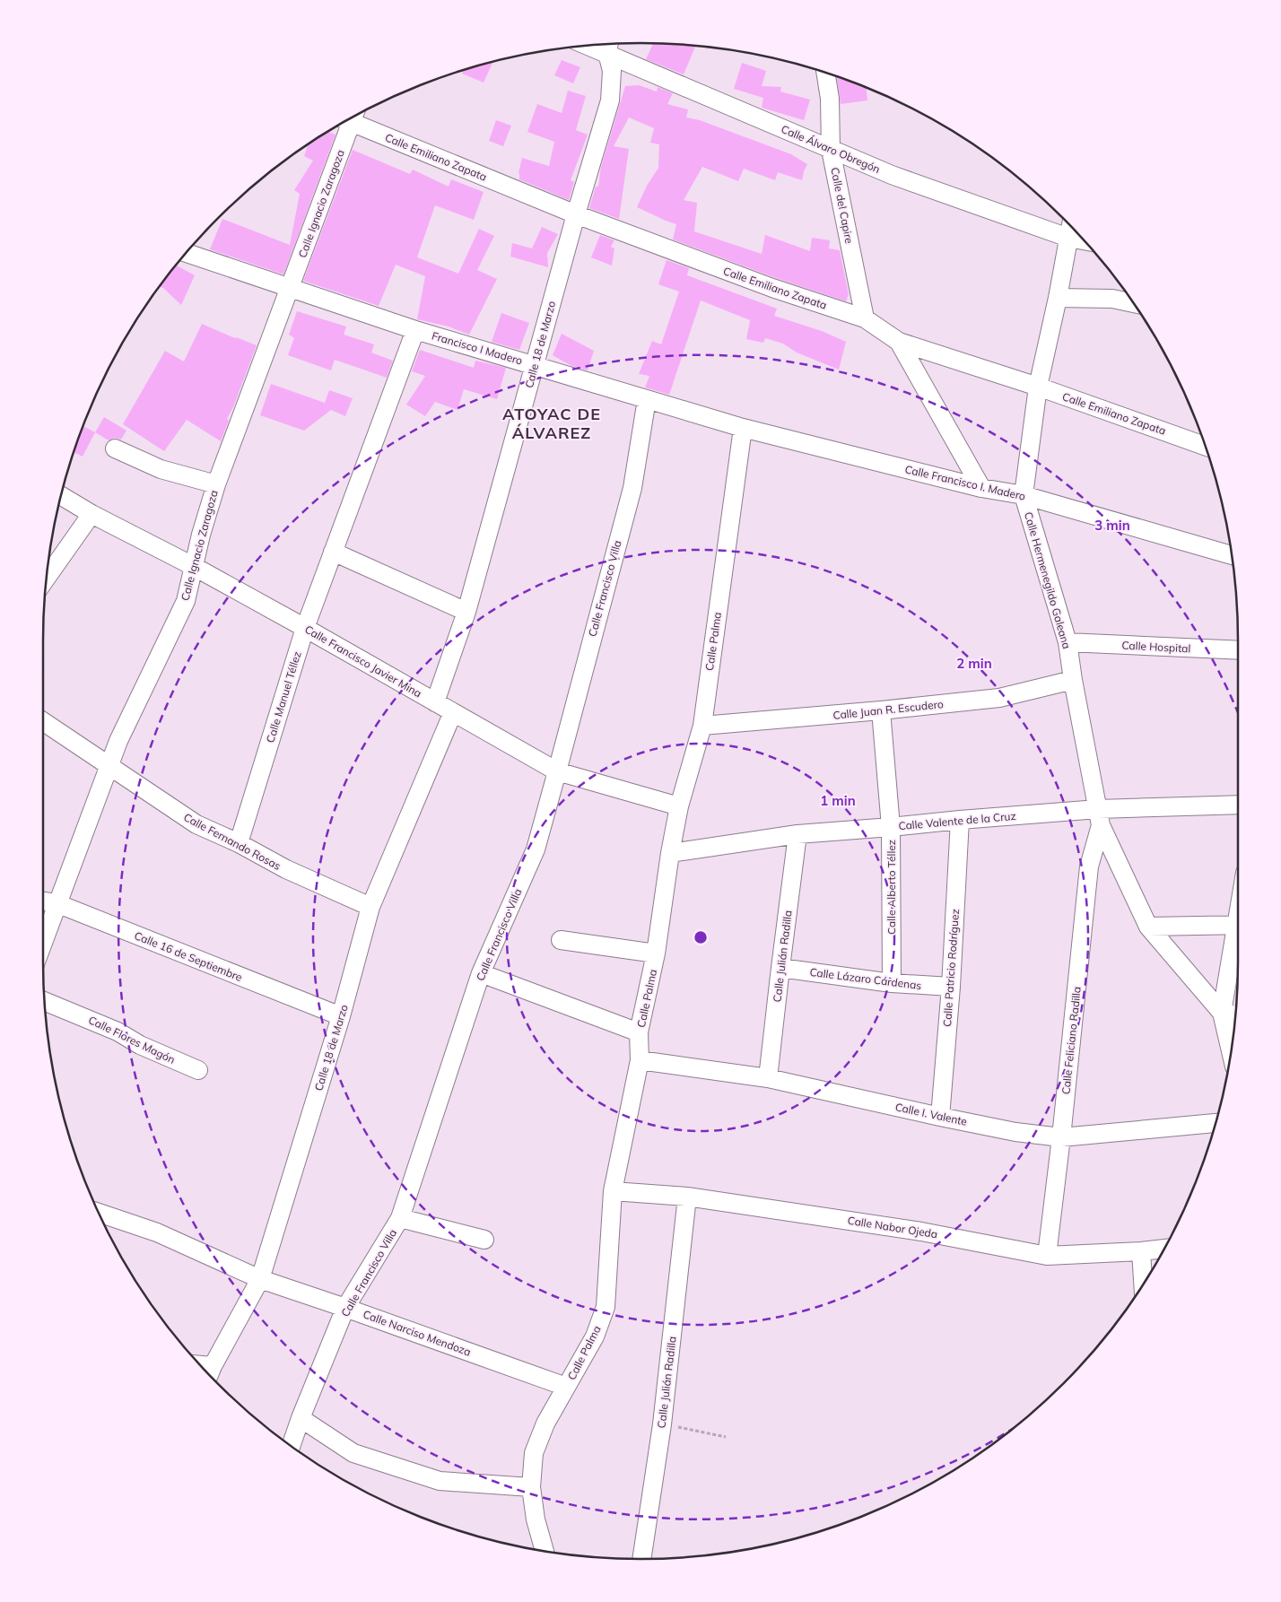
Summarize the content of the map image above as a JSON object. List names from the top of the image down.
{
  "streets": {
    "street": [
      "Calle Álvaro Obregón",
      "Calle Emiliano Zapata",
      "Calle Ignacio Zaragoza",
      "Calle del Capire",
      "Calle 18 de Marzo",
      "Francisco I Madero",
      "Calle Francisco I. Madero",
      "Calle Hermenegildo Galeana",
      "Calle Francisco Villa",
      "Calle Palma",
      "Calle Hospital",
      "Calle Francisco Javier Mina",
      "Calle Manuel Téllez",
      "Calle Juan R. Escudero",
      "Calle Valente de la Cruz",
      "Calle Fernando Rosas",
      "Calle Alberto Téllez",
      "Calle 16 de Septiembre",
      "Calle Julián Radilla",
      "Calle Patricio Rodríguez",
      "Calle Lázaro Cárdenas",
      "Calle Flores Magón",
      "Calle Feliciano Radilla",
      "Calle I. Valente",
      "Calle Nabor Ojeda",
      "Calle Narciso Mendoza"
    ]
  },
  "crossings": [
    ["Calle Álvaro Obregón", "Calle del Capire"],
    ["Calle Álvaro Obregón", "Calle 18 de Marzo"],
    ["Calle Álvaro Obregón", "Calle Hermenegildo Galeana"],
    ["Calle Emiliano Zapata", "Calle del Capire"],
    ["Calle Emiliano Zapata", "Calle 18 de Marzo"],
    ["Calle Emiliano Zapata", "Calle Hermenegildo Galeana"],
    ["Calle Ignacio Zaragoza", "Francisco I Madero"],
    ["Calle Ignacio Zaragoza", "Calle Francisco Javier Mina"],
    ["Calle Ignacio Zaragoza", "Calle Fernando Rosas"],
    ["Calle Ignacio Zaragoza", "Calle 16 de Septiembre"],
    ["Calle 18 de Marzo", "Francisco I Madero"],
    ["Calle 18 de Marzo", "Calle Francisco Javier Mina"],
    ["Calle 18 de Marzo", "Calle Fernando Rosas"],
    ["Calle 18 de Marzo", "Calle 16 de Septiembre"],
    ["Calle 18 de Marzo", "Calle Narciso Mendoza"],
    ["Francisco I Madero", "Calle Francisco I. Madero"],
    ["Francisco I Madero", "Calle Francisco Villa"],
    ["Francisco I Madero", "Calle Palma"],
    ["Francisco I Madero", "Calle Manuel Téllez"],
    ["Calle Francisco I. Madero", "Calle Hermenegildo Galeana"],
    ["Calle Francisco I. Madero", "Calle Palma"],
    ["Calle Hermenegildo Galeana", "Calle Hospital"],
    ["Calle Hermenegildo Galeana", "Calle Juan R. Escudero"],
    ["Calle Hermenegildo Galeana", "Calle Valente de la Cruz"],
    ["Calle Hermenegildo Galeana", "Calle Feliciano Radilla"],
    ["Calle Francisco Villa", "Calle Francisco Javier Mina"],
    ["Calle Francisco Villa", "Calle Narciso Mendoza"],
    ["Calle Palma", "Calle Francisco Javier Mina"],
    ["Calle Palma", "Calle Juan R. Escudero"],
    ["Calle Palma", "Calle Valente de la Cruz"],
    ["Calle Palma", "Calle I. Valente"],
    ["Calle Palma", "Calle Nabor Ojeda"],
    ["Calle Palma", "Calle Narciso Mendoza"],
    ["Calle Francisco Javier Mina", "Calle Manuel Téllez"],
    ["Calle Manuel Téllez", "Calle Fernando Rosas"],
    ["Calle Juan R. Escudero", "Calle Alberto Téllez"],
    ["Calle Valente de la Cruz", "Calle Alberto Téllez"],
    ["Calle Valente de la Cruz", "Calle Julián Radilla"],
    ["Calle Valente de la Cruz", "Calle Patricio Rodríguez"],
    ["Calle Valente de la Cruz", "Calle Feliciano Radilla"],
    ["Calle Alberto Téllez", "Calle Lázaro Cárdenas"],
    ["Calle Julián Radilla", "Calle Lázaro Cárdenas"],
    ["Calle Julián Radilla", "Calle I. Valente"],
    ["Calle Julián Radilla", "Calle Nabor Ojeda"],
    ["Calle Patricio Rodríguez", "Calle Lázaro Cárdenas"],
    ["Calle Patricio Rodríguez", "Calle I. Valente"],
    ["Calle Feliciano Radilla", "Calle I. Valente"],
    ["Calle Feliciano Radilla", "Calle Nabor Ojeda"]
  ],
  "districts": ["ATOYAC DE ÁLVAREZ"],
  "rings": ["3 min", "2 min", "1 min"]
}
